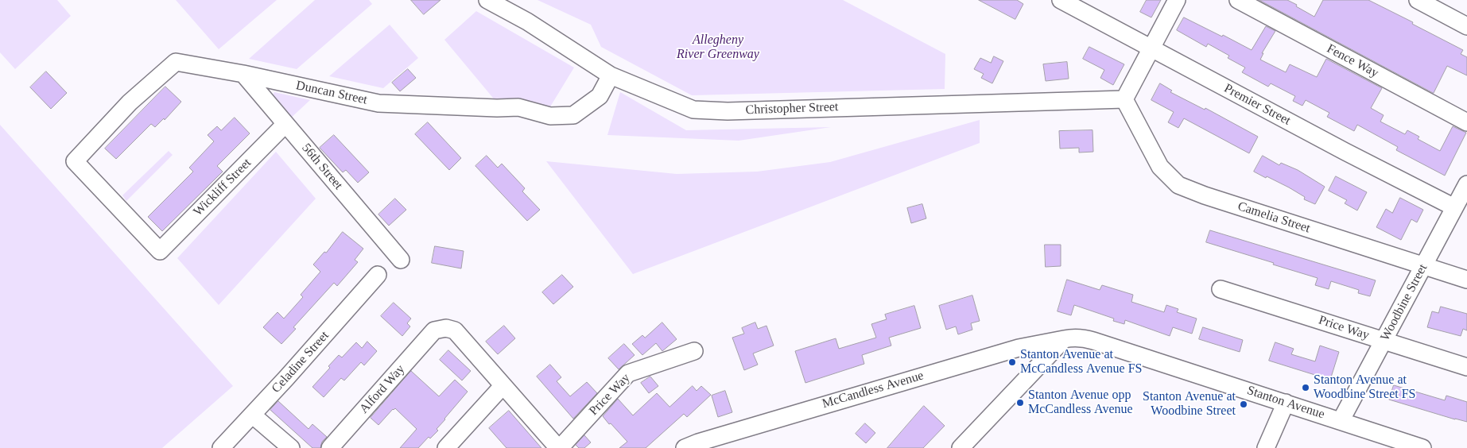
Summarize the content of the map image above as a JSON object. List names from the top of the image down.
{
  "streets": {
    "street": [
      "Fence Way",
      "Duncan Street",
      "Premier Street",
      "Christopher Street",
      "56th Street",
      "Wickliff Street",
      "Camelia Street",
      "Woodbine Street",
      "Price Way",
      "Celadine Street",
      "Alford Way",
      "McCandless Avenue",
      "Stanton Avenue"
    ]
  },
  "crossings": [
    ["Duncan Street", "Christopher Street"],
    ["Duncan Street", "56th Street"],
    ["Duncan Street", "Wickliff Street"],
    ["Premier Street", "Woodbine Street"],
    ["Christopher Street", "Camelia Street"],
    ["56th Street", "Wickliff Street"],
    ["Camelia Street", "Woodbine Street"],
    ["Woodbine Street", "Price Way"],
    ["Woodbine Street", "Stanton Avenue"],
    ["McCandless Avenue", "Stanton Avenue"]
  ],
  "parks": ["Allegheny River Greenway"],
  "places": [
    "Stanton Avenue at McCandless Avenue FS",
    "Stanton Avenue at Woodbine Street FS",
    "Stanton Avenue opp McCandless Avenue",
    "Stanton Avenue at Woodbine Street"
  ]
}
